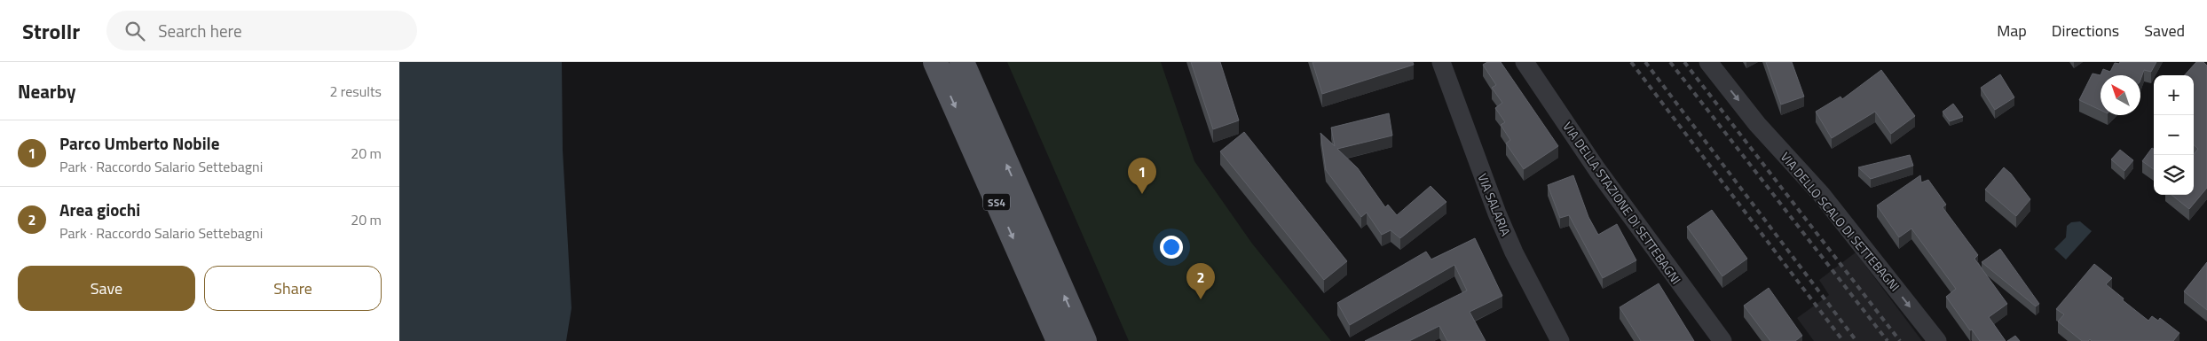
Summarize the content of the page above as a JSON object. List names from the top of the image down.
{
  "streets": {
    "main road": ["SS4"],
    "street": ["VIA DELLA STAZIONE DI SETTEBAGNI", "VIA SALARIA", "VIA DELLO SCALO DI SETTEBAGNI"]
  },
  "one_way": ["VIA DELLO SCALO DI SETTEBAGNI"],
  "north": "top left",
  "page": {
    "header": "Strollr",
    "search": "Search here",
    "nav": ["Map", "Directions", "Saved"],
    "heading": ["Nearby", "2 results"],
    "map_buttons": ["+", "−"],
    "list": [
      {
        "mark": "1",
        "name": "Parco Umberto Nobile",
        "note": "Park · Raccordo Salario Settebagni",
        "value": "20 m"
      },
      {
        "mark": "2",
        "name": "Area giochi",
        "note": "Park · Raccordo Salario Settebagni",
        "value": "20 m"
      }
    ],
    "pins": ["1", "2"],
    "buttons": ["Save", "Share"]
  }
}
